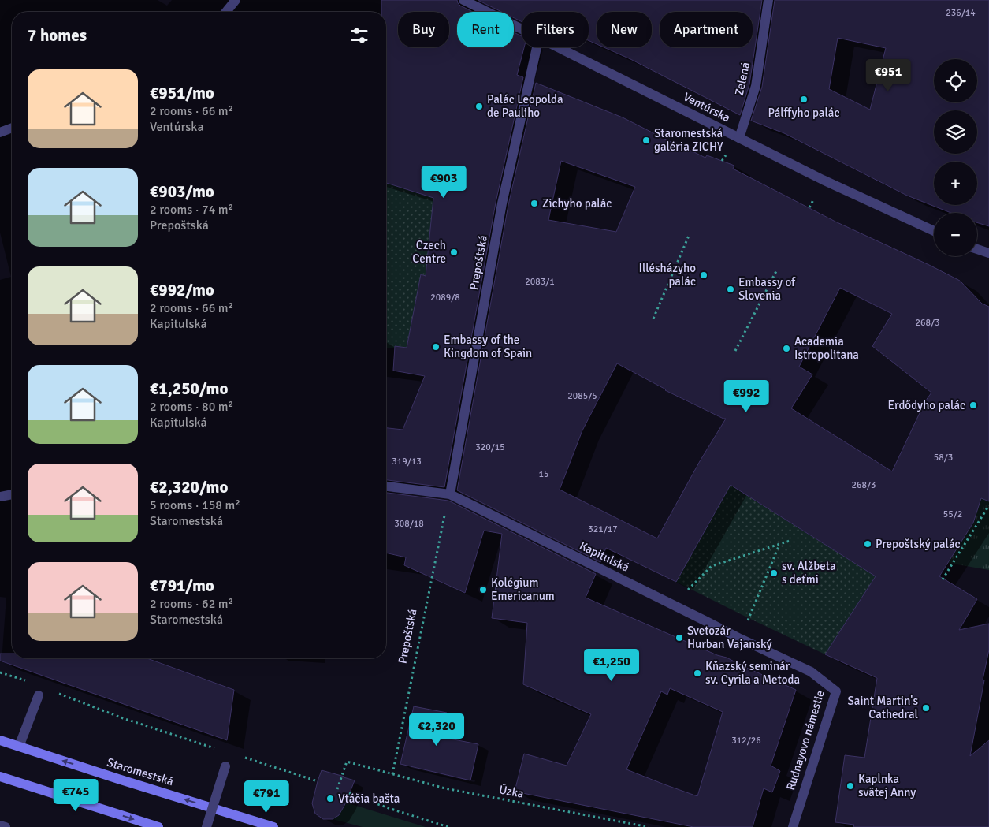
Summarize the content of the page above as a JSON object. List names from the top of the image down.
{
  "streets": {
    "main road": ["Staromestská"],
    "street": [
      "Zelená",
      "Ventúrska",
      "Prepoštská",
      "Kapitulská",
      "Rudnayovo námestie"
    ],
    "path": ["Úzka"]
  },
  "crossings": [
    ["Zelená", "Ventúrska"],
    ["Prepoštská", "Kapitulská"],
    ["Prepoštská", "Úzka"],
    ["Kapitulská", "Rudnayovo námestie"]
  ],
  "places": [
    "Pálffyho palác",
    "Palác Leopolda de Pauliho",
    "Staromestská galéria ZICHY",
    "Zichyho palác",
    "Czech Centre",
    "Illésházyho palác",
    "Embassy of Slovenia",
    "Embassy of the Kingdom of Spain",
    "Academia Istropolitana",
    "Erdődyho palác",
    "Prepoštský palác",
    "sv. Alžbeta s deťmi",
    "Kolégium Emericanum",
    "Svetozár Hurban Vajanský",
    "Kňazský seminár sv. Cyrila a Metoda",
    "Saint Martin's Cathedral",
    "Kaplnka svätej Anny",
    "Vtáčia bašta"
  ],
  "house_numbers": [
    "236/14",
    "2083/1",
    "2089/8",
    "268/3",
    "2085/5",
    "320/15",
    "58/3",
    "319/13",
    "15",
    "268/3",
    "55/2",
    "308/18",
    "321/17",
    "312/26"
  ],
  "page": {
    "chip": [
      "Buy",
      "Rent",
      "Filters",
      "New",
      "Apartment"
    ],
    "heading": "7 homes",
    "map_buttons": ["+", "−"],
    "price": [
      "€951",
      "€903",
      "€992",
      "€1,250",
      "€2,320",
      "€745",
      "€791"
    ],
    "list": [
      {
        "name": "€951/mo",
        "note": "2 rooms · 66 m² · Ventúrska"
      },
      {
        "name": "€903/mo",
        "note": "2 rooms · 74 m² · Prepoštská"
      },
      {
        "name": "€992/mo",
        "note": "2 rooms · 66 m² · Kapitulská"
      },
      {
        "name": "€1,250/mo",
        "note": "2 rooms · 80 m² · Kapitulská"
      },
      {
        "name": "€2,320/mo",
        "note": "5 rooms · 158 m² · Staromestská"
      },
      {
        "name": "€791/mo",
        "note": "2 rooms · 62 m² · Staromestská"
      }
    ]
  }
}
